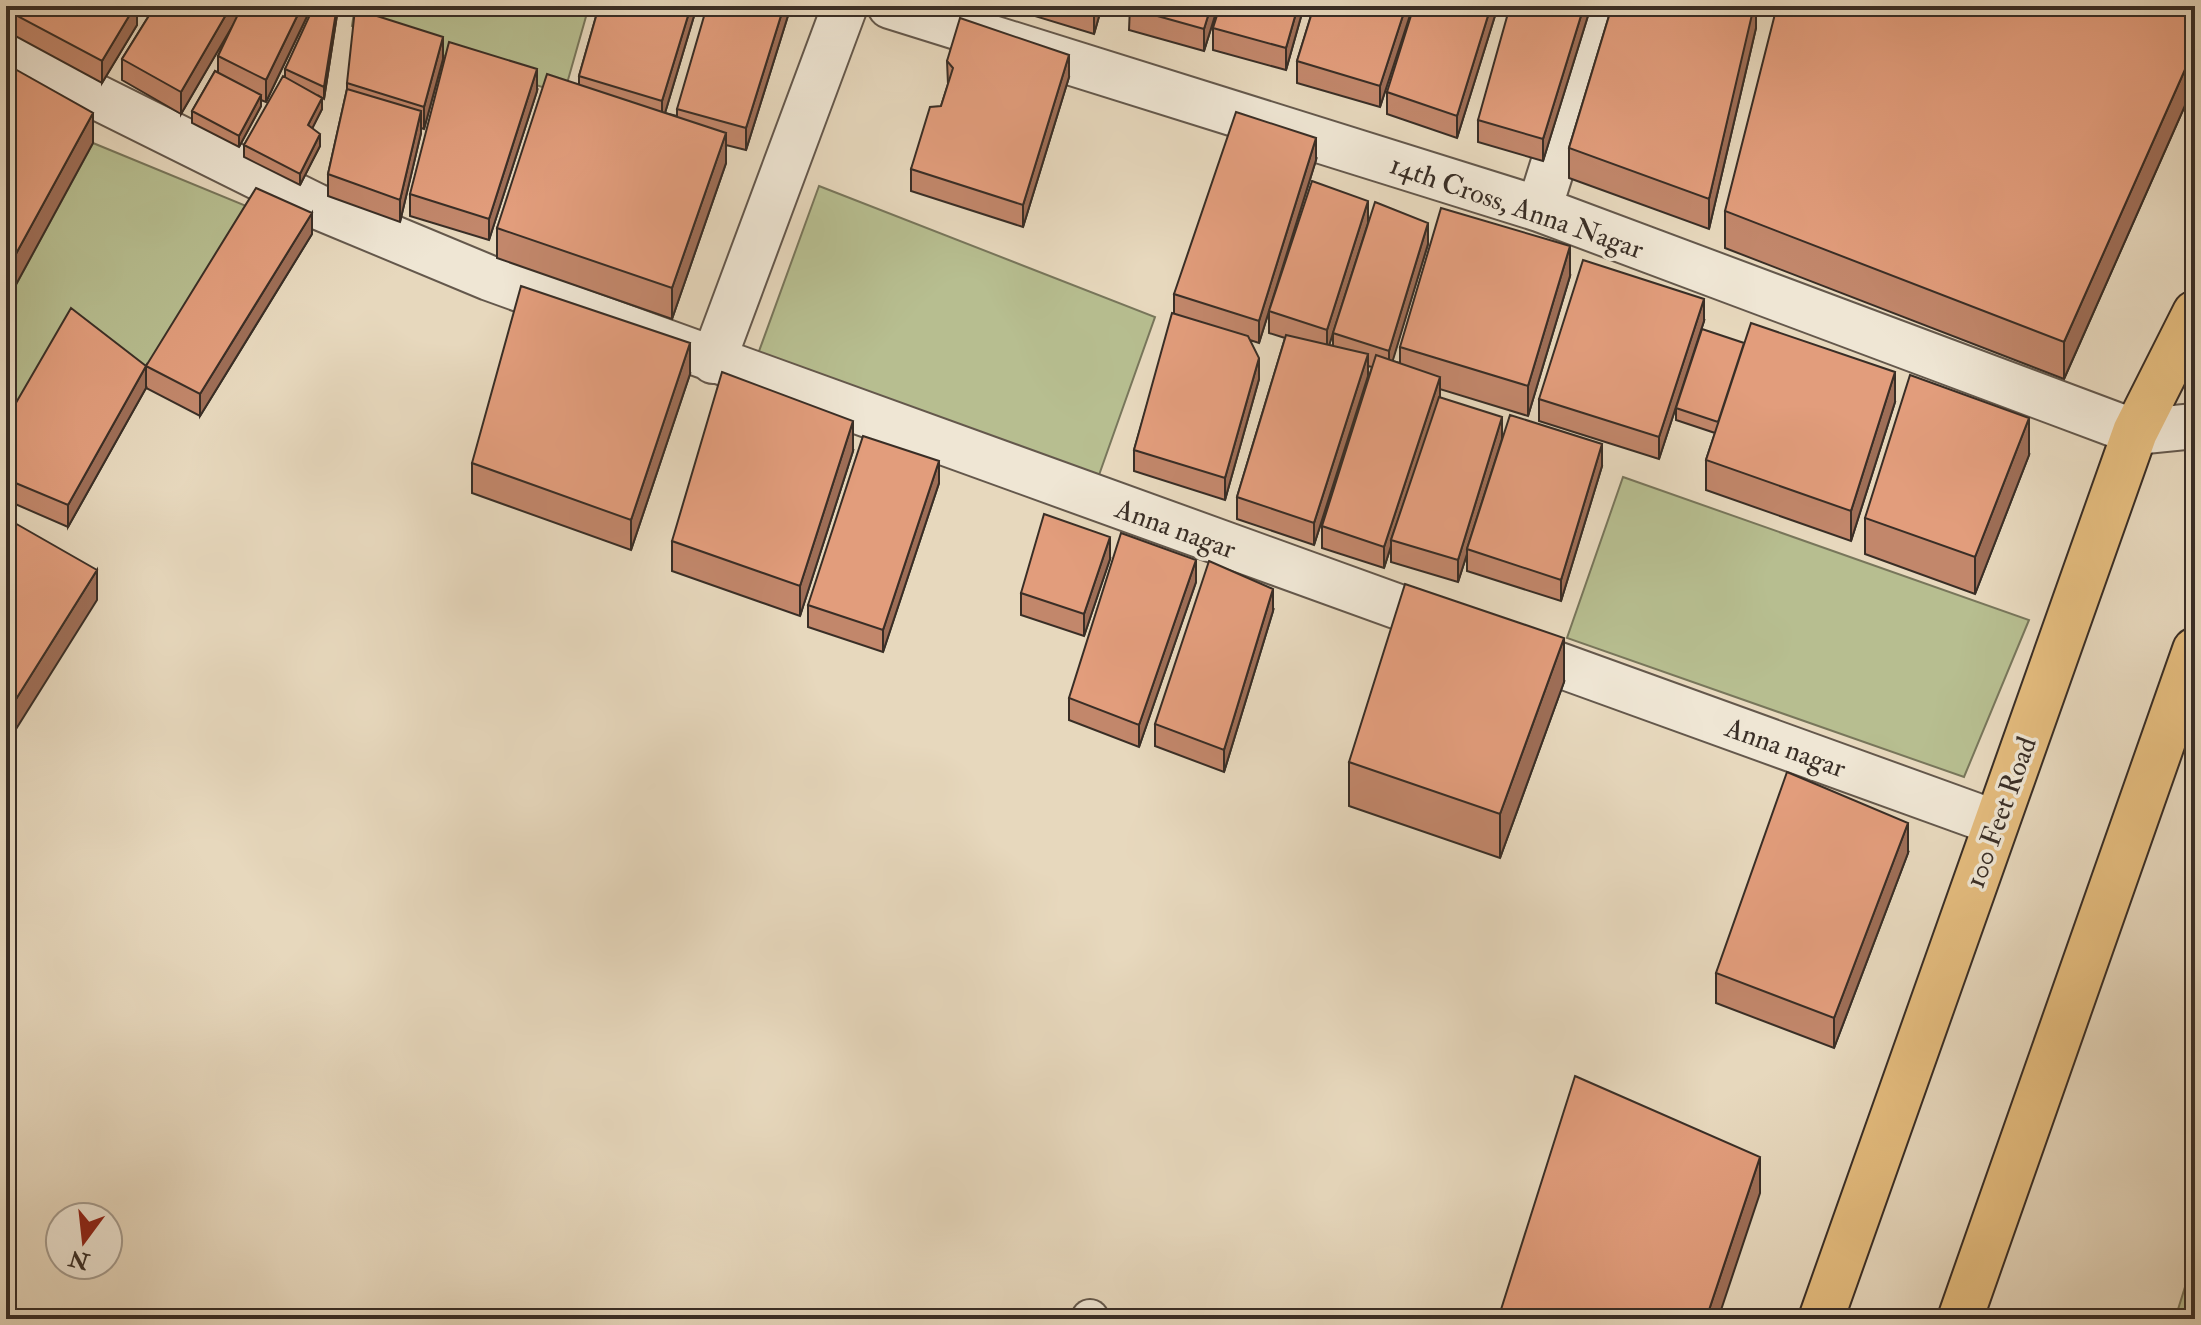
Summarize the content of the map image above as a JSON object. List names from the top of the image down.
{
  "streets": {
    "highway": ["100 Feet Road"],
    "street": ["14th Cross, Anna Nagar", "Anna nagar"]
  },
  "crossings": [
    ["14th Cross, Anna Nagar", "100 Feet Road"],
    ["Anna nagar", "100 Feet Road"]
  ],
  "north": "bottom"
}
